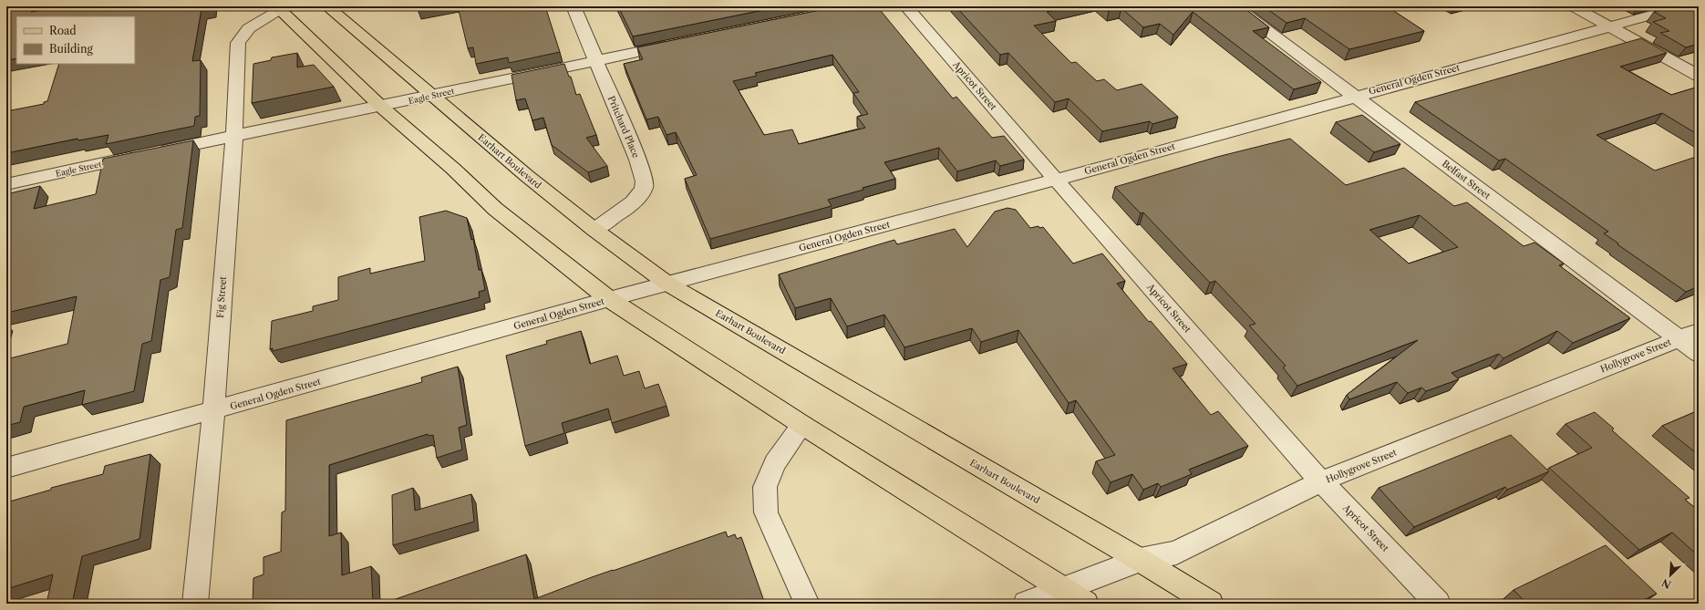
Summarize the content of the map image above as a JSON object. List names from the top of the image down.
{
  "streets": {
    "main road": ["Earhart Boulevard"],
    "street": [
      "General Ogden Street",
      "Apricot Street",
      "Eagle Street",
      "Pritchard Place",
      "Belfast Street",
      "Fig Street",
      "Hollygrove Street"
    ]
  },
  "crossings": [
    ["General Ogden Street", "Apricot Street"],
    ["General Ogden Street", "Earhart Boulevard"],
    ["General Ogden Street", "Belfast Street"],
    ["General Ogden Street", "Fig Street"],
    ["Apricot Street", "Hollygrove Street"],
    ["Eagle Street", "Pritchard Place"],
    ["Eagle Street", "Earhart Boulevard"],
    ["Eagle Street", "Fig Street"],
    ["Pritchard Place", "Earhart Boulevard"],
    ["Earhart Boulevard", "Hollygrove Street"],
    ["Belfast Street", "Hollygrove Street"]
  ],
  "legend": ["Road", "Building"],
  "north": "bottom left"
}
